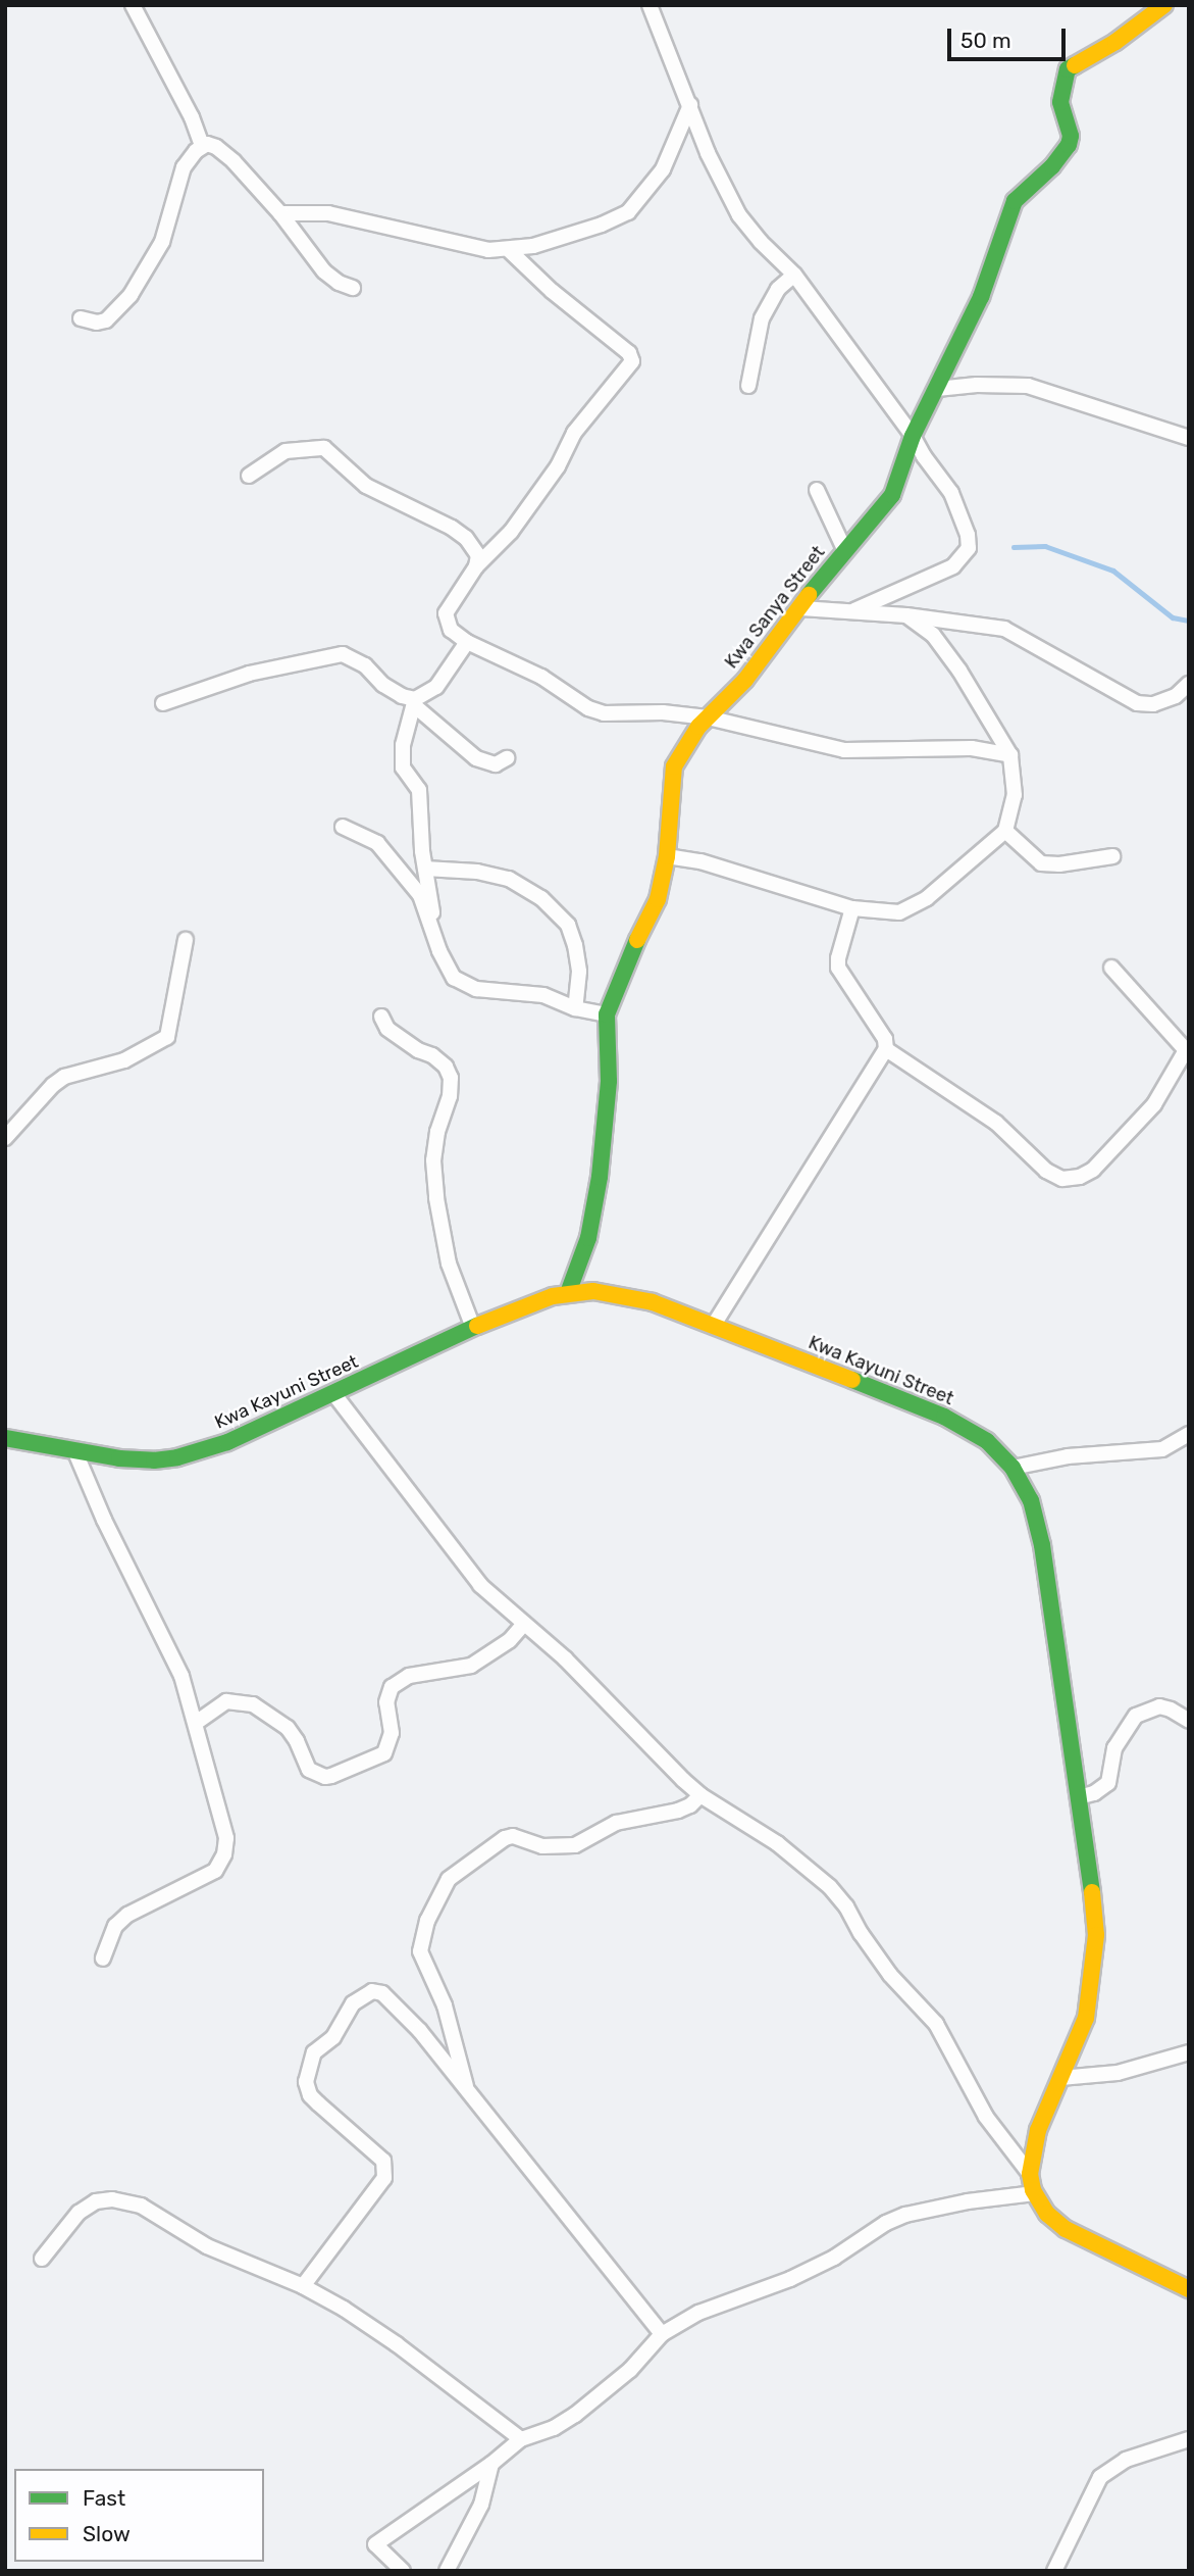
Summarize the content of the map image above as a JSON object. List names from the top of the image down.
{
  "streets": {
    "street": ["Kwa Sanya Street", "Kwa Kayuni Street"]
  },
  "crossings": [
    ["Kwa Sanya Street", "Kwa Kayuni Street"]
  ],
  "legend": ["Fast", "Slow"],
  "scale_bar": "50 m"
}
